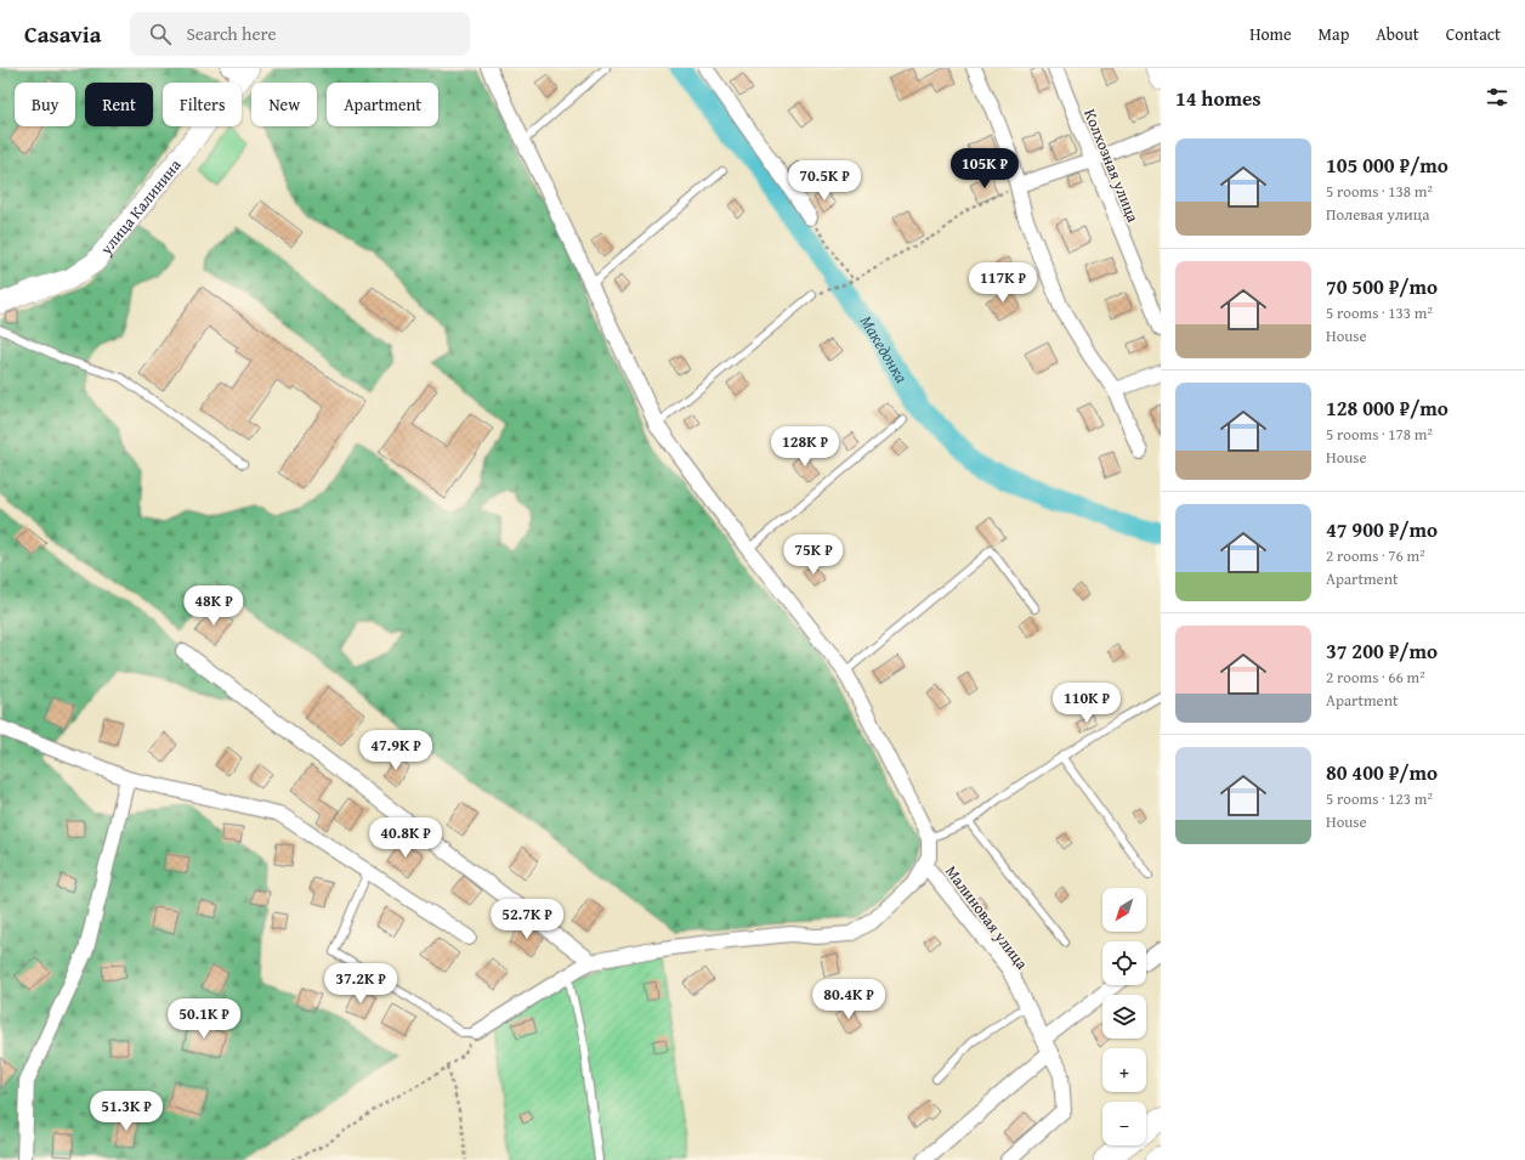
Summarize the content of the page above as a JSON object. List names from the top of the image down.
{
  "streets": {
    "main road": ["улица Калинина"],
    "street": ["Колхозная улица", "Малиновая улица"]
  },
  "water": ["Македонка"],
  "north": "bottom left",
  "page": {
    "header": "Casavia",
    "search": "Search here",
    "nav": [
      "Home",
      "Map",
      "About",
      "Contact"
    ],
    "heading": "14 homes",
    "chip": [
      "Buy",
      "Rent",
      "Filters",
      "New",
      "Apartment"
    ],
    "list": [
      {
        "name": "105 000 ₽/mo",
        "note": "5 rooms · 138 m² · Полевая улица"
      },
      {
        "name": "70 500 ₽/mo",
        "note": "5 rooms · 133 m² · House"
      },
      {
        "name": "128 000 ₽/mo",
        "note": "5 rooms · 178 m² · House"
      },
      {
        "name": "47 900 ₽/mo",
        "note": "2 rooms · 76 m² · Apartment"
      },
      {
        "name": "37 200 ₽/mo",
        "note": "2 rooms · 66 m² · Apartment"
      },
      {
        "name": "80 400 ₽/mo",
        "note": "5 rooms · 123 m² · House"
      }
    ],
    "price": [
      "105K ₽",
      "70.5K ₽",
      "117K ₽",
      "128K ₽",
      "75K ₽",
      "48K ₽",
      "110K ₽",
      "47.9K ₽",
      "40.8K ₽",
      "52.7K ₽",
      "37.2K ₽",
      "80.4K ₽",
      "50.1K ₽",
      "51.3K ₽"
    ],
    "map_buttons": ["+", "−"]
  }
}
